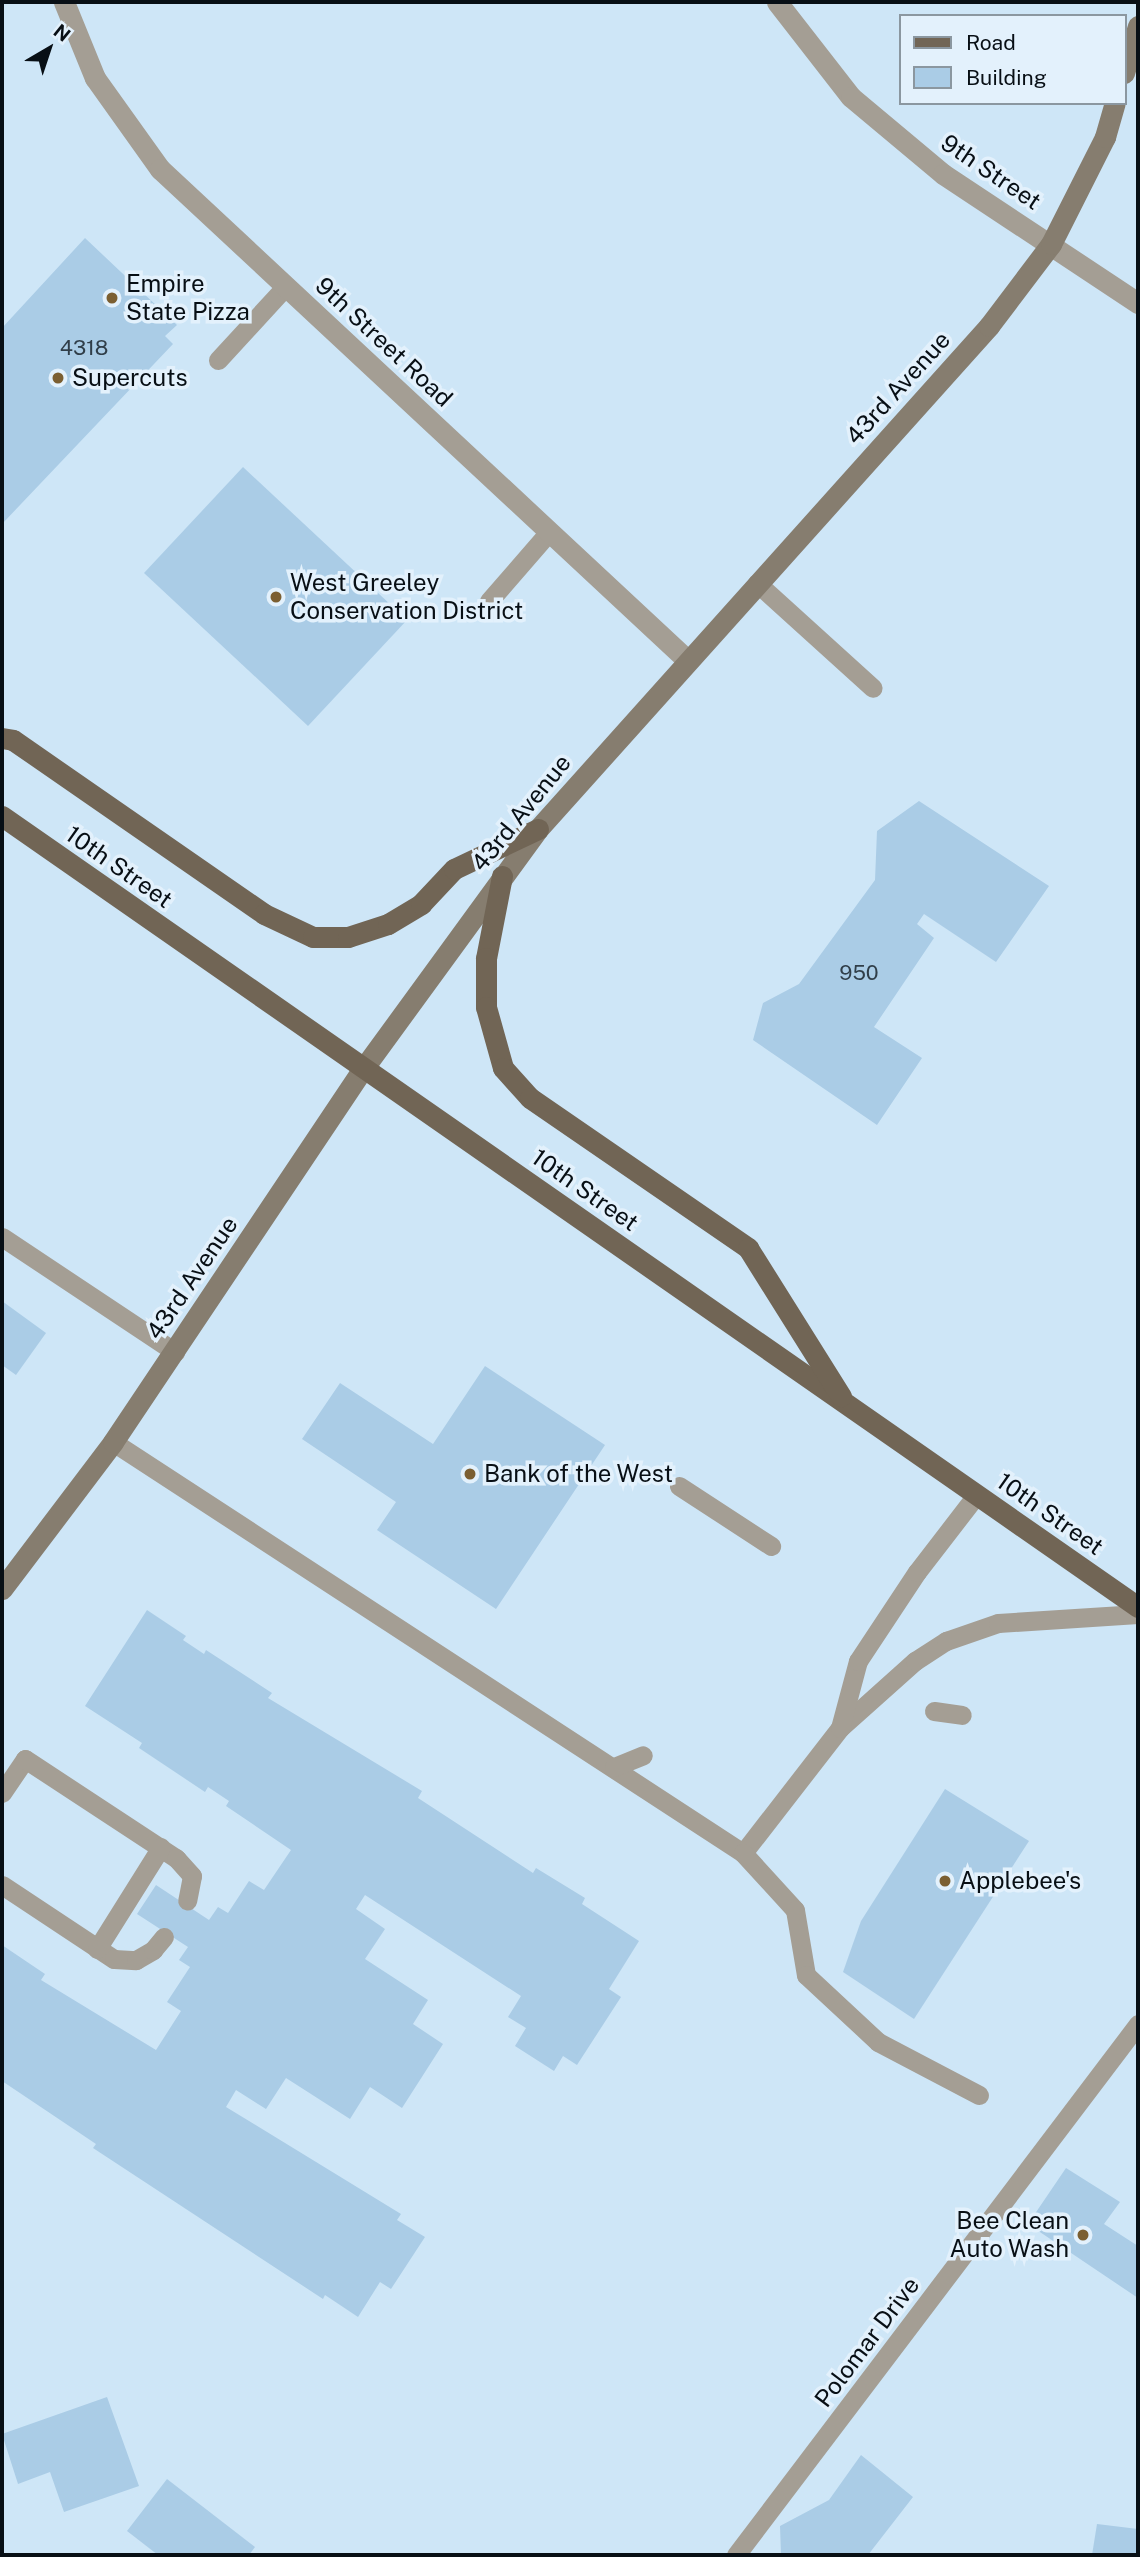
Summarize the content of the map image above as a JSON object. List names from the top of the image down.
{
  "streets": {
    "main road": ["10th Street"],
    "street": ["9th Street", "9th Street Road", "43rd Avenue"],
    "lane": ["Polomar Drive"]
  },
  "crossings": [
    ["9th Street", "43rd Avenue"],
    ["9th Street Road", "43rd Avenue"],
    ["43rd Avenue", "10th Street"]
  ],
  "places": [
    "Empire State Pizza",
    "Supercuts",
    "West Greeley Conservation District",
    "Bank of the West",
    "Applebee's",
    "Bee Clean Auto Wash"
  ],
  "house_numbers": ["4318", "950"],
  "legend": ["Road", "Building"],
  "north": "top right"
}
